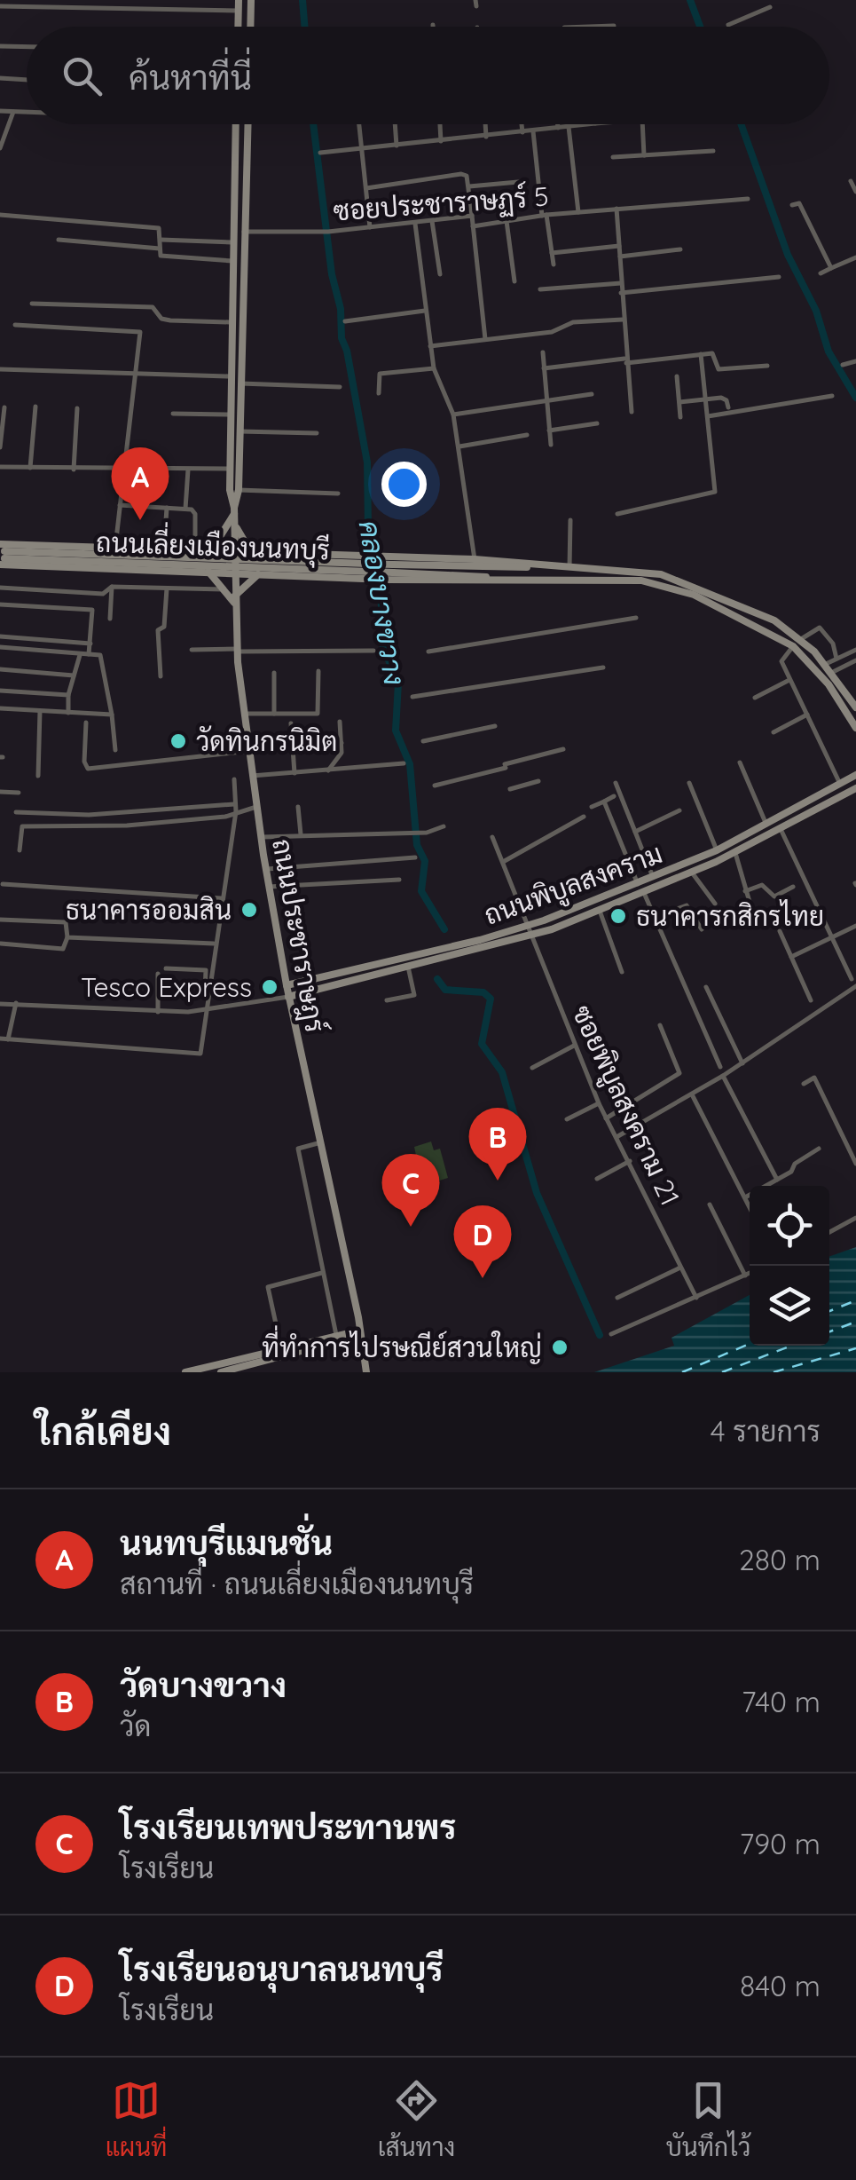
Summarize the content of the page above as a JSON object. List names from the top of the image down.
{
  "streets": {
    "main road": ["ถนนเลี่ยงเมืองนนทบุรี", "ถนนพิบูลสงคราม", "ถนนประชาราษฎร์"],
    "street": ["ซอยประชาราษฏร์ 5", "ซอยพิบูลสงคราม 21"]
  },
  "crossings": [
    ["ซอยประชาราษฏร์ 5", "ถนนประชาราษฎร์"],
    ["ถนนเลี่ยงเมืองนนทบุรี", "ถนนประชาราษฎร์"],
    ["ถนนพิบูลสงคราม", "ถนนประชาราษฎร์"],
    ["ถนนพิบูลสงคราม", "ซอยพิบูลสงคราม 21"]
  ],
  "water": ["คลองบางขวาง"],
  "places": [
    "วัดทินกรนิมิต",
    "ธนาคารออมสิน",
    "ธนาคารกสิกรไทย",
    "Tesco Express",
    "ที่ทำการไปรษณีย์สวนใหญ่"
  ],
  "page": {
    "search": "ค้นหาที่นี่",
    "pins": [
      "A",
      "B",
      "C",
      "D"
    ],
    "heading": ["ใกล้เคียง", "4 รายการ"],
    "list": [
      {
        "mark": "A",
        "name": "นนทบุรีแมนชั่น",
        "note": "สถานที่ · ถนนเลี่ยงเมืองนนทบุรี",
        "value": "280 m"
      },
      {
        "mark": "B",
        "name": "วัดบางขวาง",
        "note": "วัด",
        "value": "740 m"
      },
      {
        "mark": "C",
        "name": "โรงเรียนเทพประทานพร",
        "note": "โรงเรียน",
        "value": "790 m"
      },
      {
        "mark": "D",
        "name": "โรงเรียนอนุบาลนนทบุรี",
        "note": "โรงเรียน",
        "value": "840 m"
      }
    ],
    "nav": ["แผนที่", "เส้นทาง", "บันทึกไว้"]
  }
}
